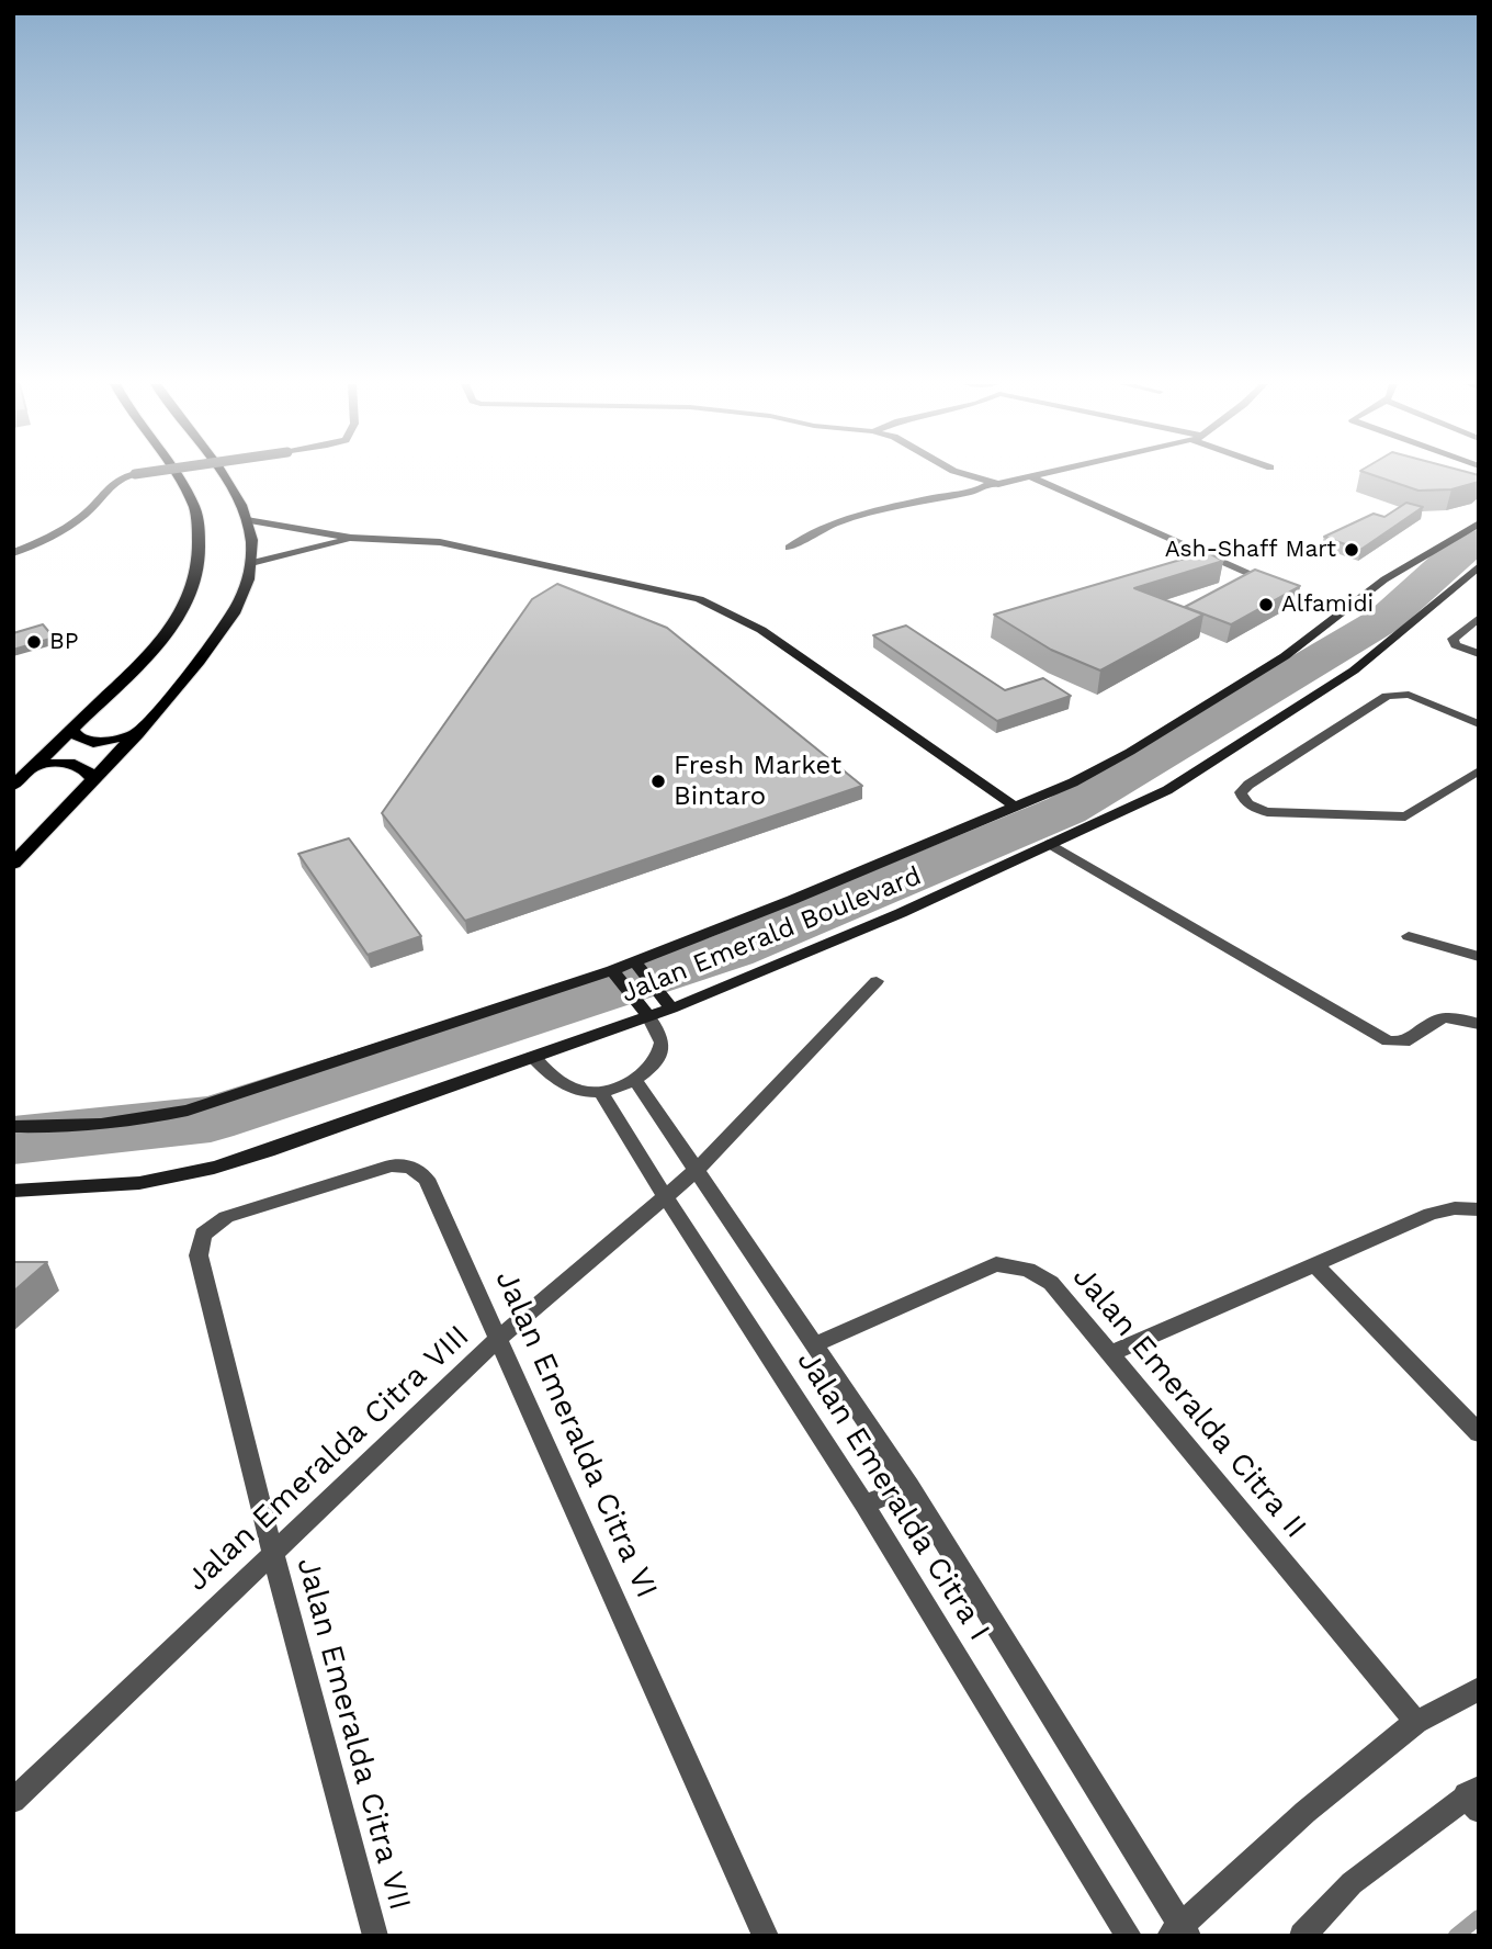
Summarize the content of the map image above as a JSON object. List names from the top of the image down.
{
  "streets": {
    "main road": ["Jalan Emerald Boulevard"],
    "street": [
      "Jalan Emeralda Citra II",
      "Jalan Emeralda Citra VI",
      "Jalan Emeralda Citra VIII",
      "Jalan Emeralda Citra I",
      "Jalan Emeralda Citra VII"
    ]
  },
  "crossings": [
    ["Jalan Emeralda Citra II", "Jalan Emeralda Citra I"],
    ["Jalan Emeralda Citra VI", "Jalan Emeralda Citra VIII"],
    ["Jalan Emeralda Citra VI", "Jalan Emeralda Citra VII"],
    ["Jalan Emeralda Citra VIII", "Jalan Emeralda Citra I"],
    ["Jalan Emeralda Citra VIII", "Jalan Emeralda Citra VII"]
  ],
  "places": [
    "Ash-Shaff Mart",
    "Alfamidi",
    "BP",
    "Fresh Market Bintaro"
  ]
}
